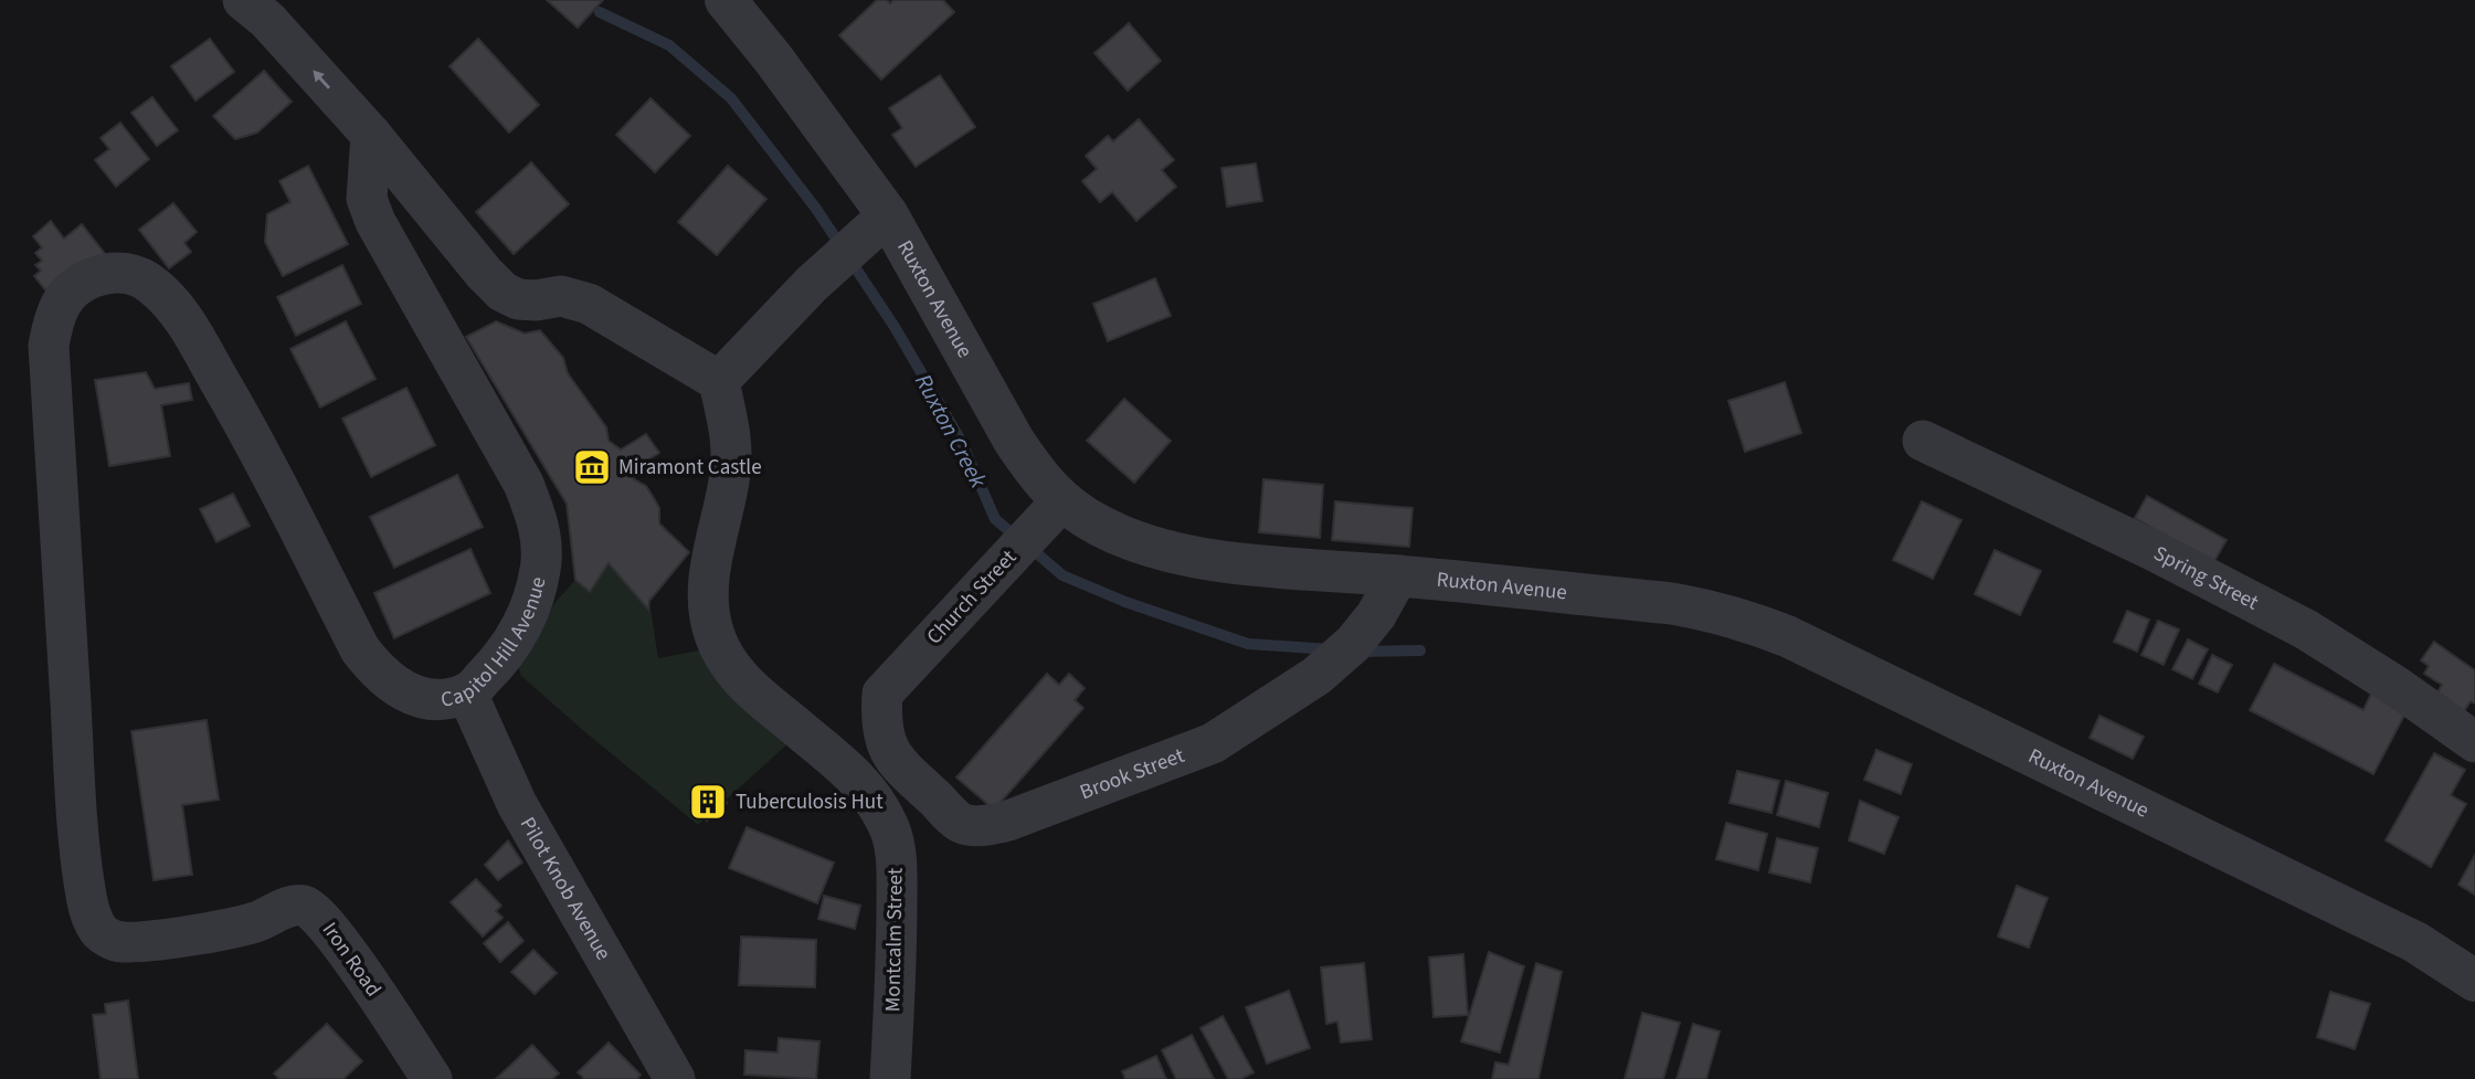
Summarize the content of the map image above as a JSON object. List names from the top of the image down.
{
  "streets": {
    "street": [
      "Ruxton Avenue",
      "Spring Street",
      "Church Street",
      "Capitol Hill Avenue",
      "Brook Street",
      "Pilot Knob Avenue",
      "Montcalm Street",
      "Iron Road"
    ]
  },
  "crossings": [
    ["Ruxton Avenue", "Church Street"],
    ["Ruxton Avenue", "Brook Street"],
    ["Church Street", "Brook Street"],
    ["Capitol Hill Avenue", "Pilot Knob Avenue"],
    ["Capitol Hill Avenue", "Iron Road"]
  ],
  "water": ["Ruxton Creek"],
  "places": {
    "museum": ["Miramont Castle"],
    "building": ["Tuberculosis Hut"]
  }
}
